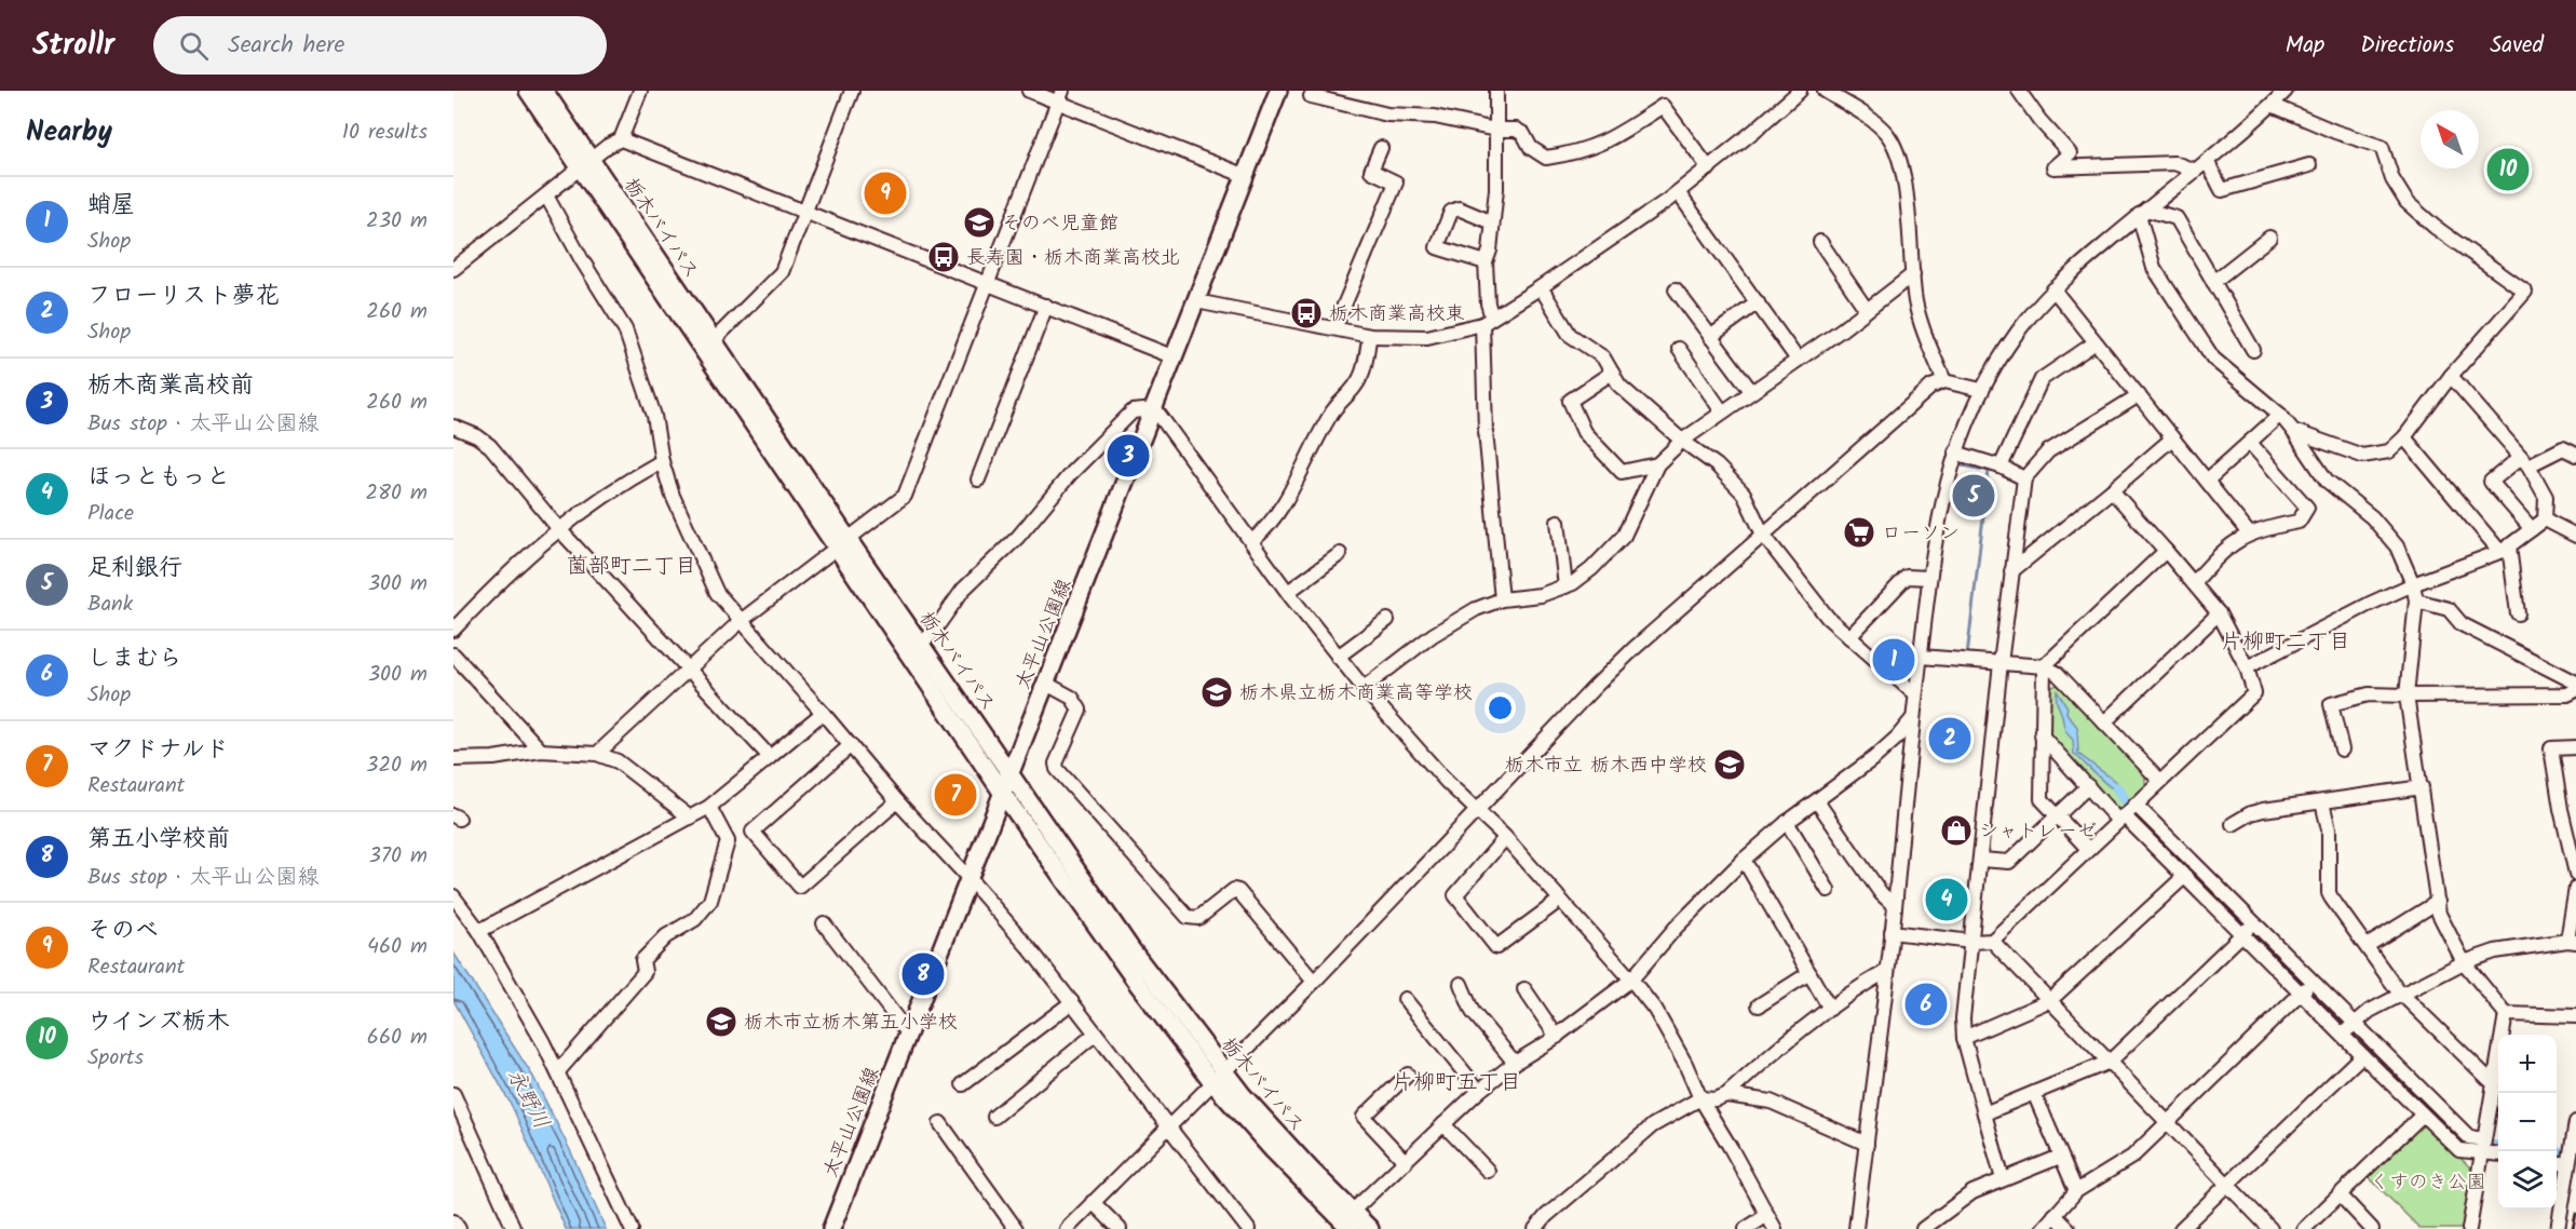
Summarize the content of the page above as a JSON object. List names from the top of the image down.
{
  "streets": {
    "main road": ["栃木バイパス", "太平山公園線"]
  },
  "crossings": [
    ["栃木バイパス", "太平山公園線"]
  ],
  "districts": ["薗部町二丁目", "片柳町二丁目", "片柳町五丁目"],
  "water": ["永野川"],
  "parks": ["くすのき公園"],
  "places": {
    "school or university": [
      "そのべ児童館",
      "栃木県立栃木商業高等学校",
      "栃木市立 栃木西中学校",
      "栃木市立栃木第五小学校"
    ],
    "bus stop": ["長寿園・栃木商業高校北", "栃木商業高校東"],
    "supermarket": ["ローソン"],
    "shop": ["シャトレーゼ"]
  },
  "north": "top left",
  "page": {
    "header": "Strollr",
    "search": "Search here",
    "nav": ["Map", "Directions", "Saved"],
    "heading": ["Nearby", "10 results"],
    "pins": [
      "10",
      "9",
      "3",
      "5",
      "1",
      "2",
      "7",
      "4",
      "8",
      "6"
    ],
    "list": [
      {
        "mark": "1",
        "name": "蛸屋",
        "note": "Shop",
        "value": "230 m"
      },
      {
        "mark": "2",
        "name": "フローリスト夢花",
        "note": "Shop",
        "value": "260 m"
      },
      {
        "mark": "3",
        "name": "栃木商業高校前",
        "note": "Bus stop · 太平山公園線",
        "value": "260 m"
      },
      {
        "mark": "4",
        "name": "ほっともっと",
        "note": "Place",
        "value": "280 m"
      },
      {
        "mark": "5",
        "name": "足利銀行",
        "note": "Bank",
        "value": "300 m"
      },
      {
        "mark": "6",
        "name": "しまむら",
        "note": "Shop",
        "value": "300 m"
      },
      {
        "mark": "7",
        "name": "マクドナルド",
        "note": "Restaurant",
        "value": "320 m"
      },
      {
        "mark": "8",
        "name": "第五小学校前",
        "note": "Bus stop · 太平山公園線",
        "value": "370 m"
      },
      {
        "mark": "9",
        "name": "そのべ",
        "note": "Restaurant",
        "value": "460 m"
      },
      {
        "mark": "10",
        "name": "ウインズ栃木",
        "note": "Sports",
        "value": "660 m"
      }
    ],
    "map_buttons": ["+", "−"]
  }
}
